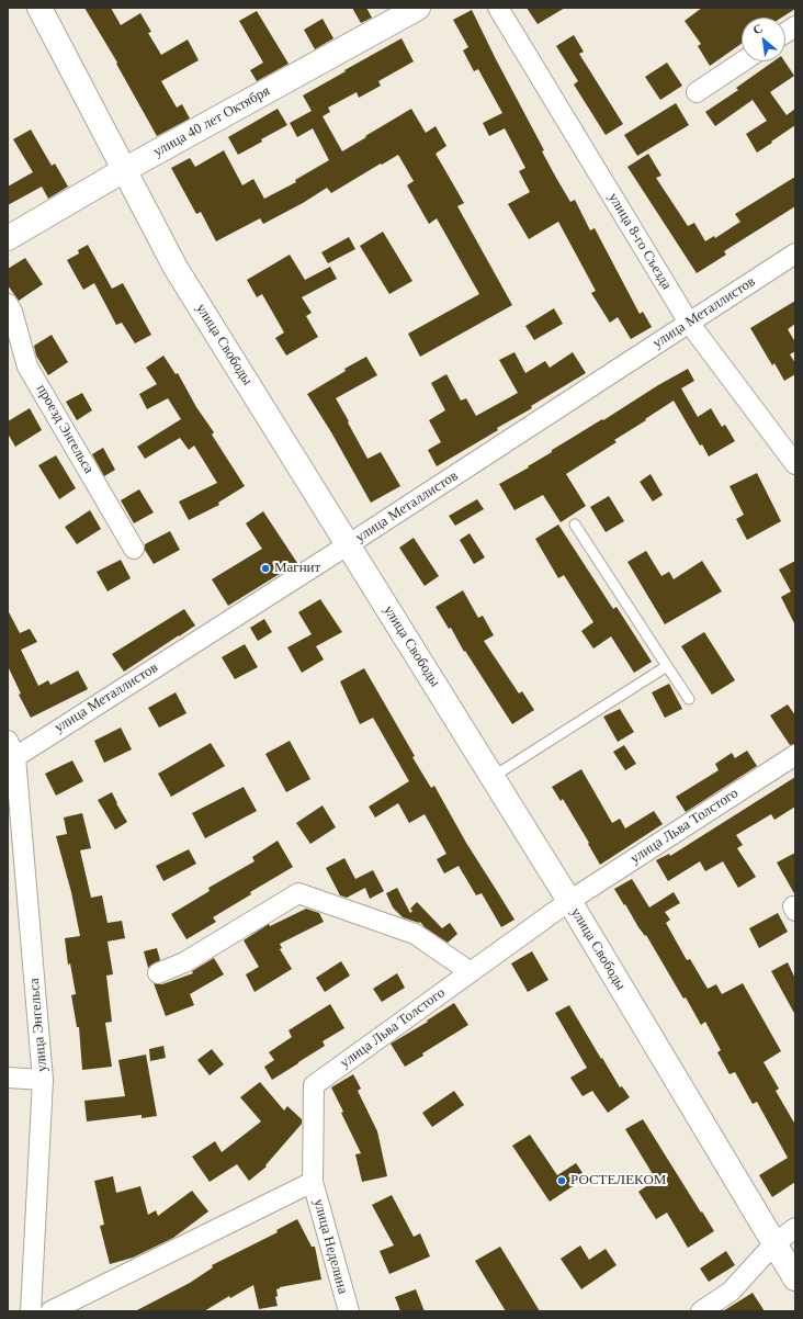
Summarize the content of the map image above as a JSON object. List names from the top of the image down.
{
  "streets": {
    "street": [
      "улица 40 лет Октября",
      "улица 8-го Съезда",
      "улица Металлистов",
      "улица Свободы",
      "проезд Энгельса",
      "улица Льва Толстого",
      "улица Энгельса",
      "улица Неделина"
    ]
  },
  "crossings": [
    ["улица 40 лет Октября", "улица Свободы"],
    ["улица 8-го Съезда", "улица Металлистов"],
    ["улица Металлистов", "улица Свободы"],
    ["улица Металлистов", "улица Энгельса"],
    ["улица Свободы", "улица Льва Толстого"],
    ["улица Льва Толстого", "улица Неделина"]
  ],
  "places": ["Магнит", "РОСТЕЛЕКОМ"],
  "north": "top left"
}
